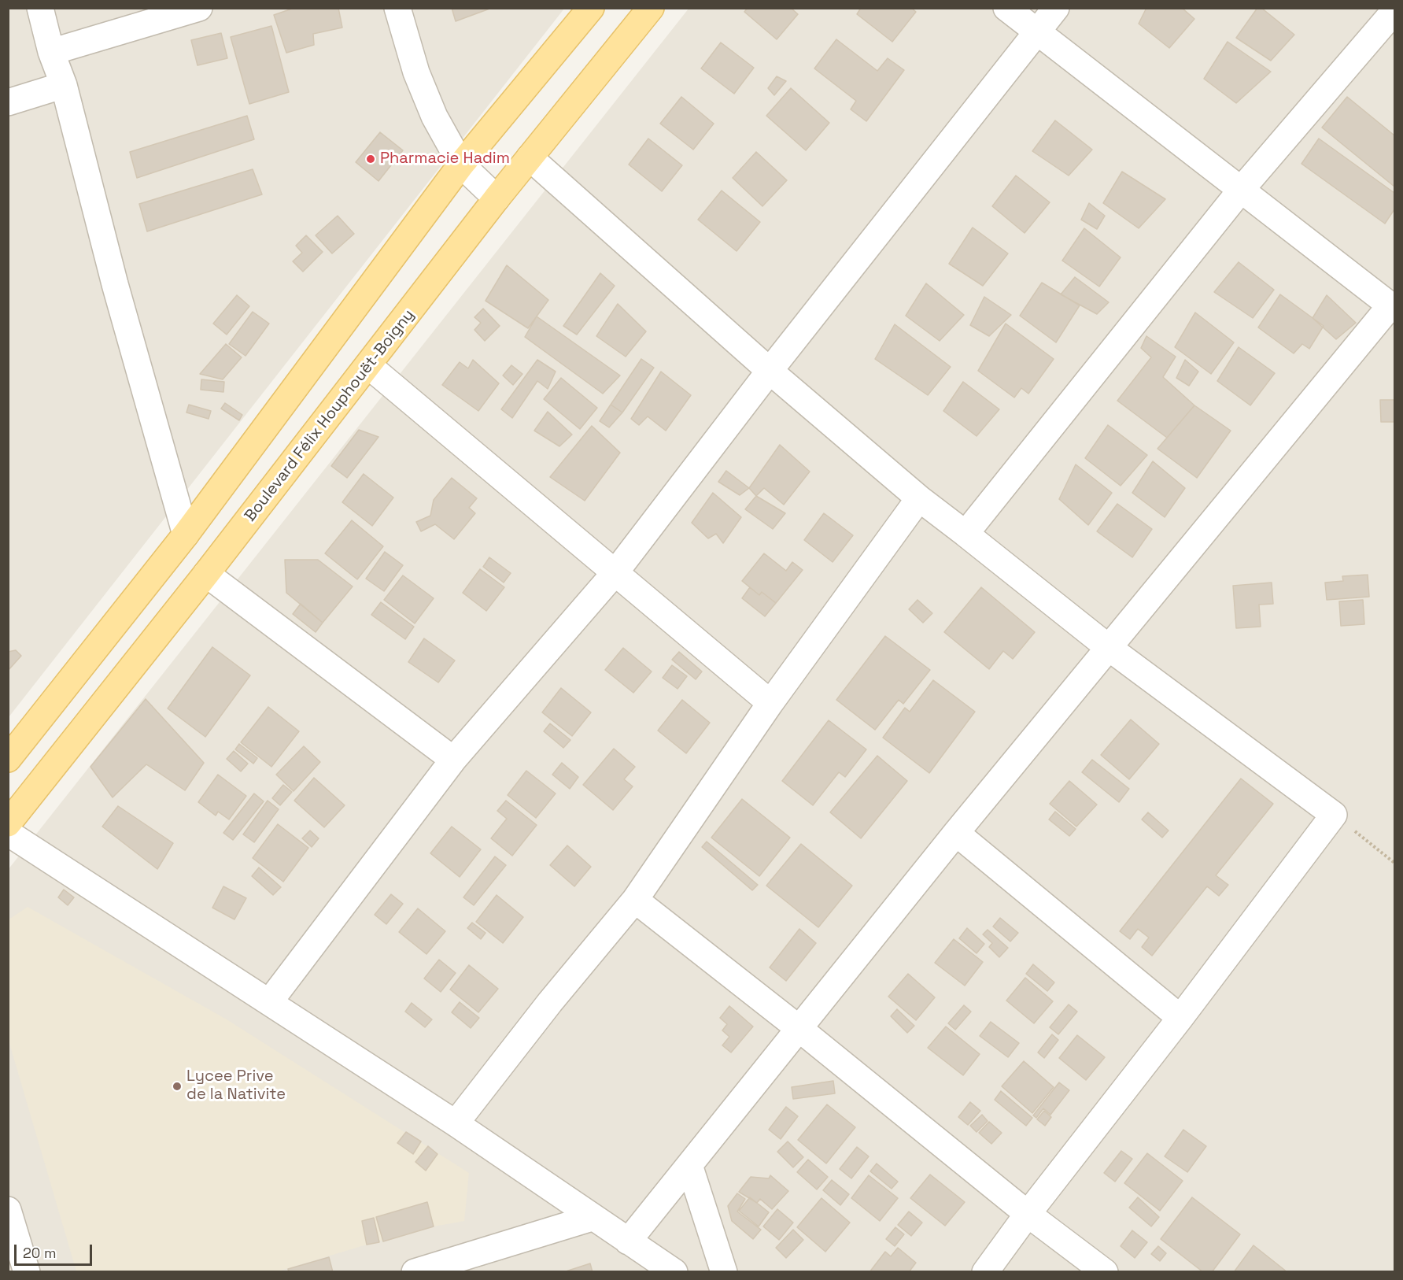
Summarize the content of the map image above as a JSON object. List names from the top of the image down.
{
  "streets": {
    "main road": ["Boulevard Félix Houphouët-Boigny"]
  },
  "places": ["Pharmacie Hadim", "Lycee Prive de la Nativite"],
  "scale_bar": "20 m"
}
